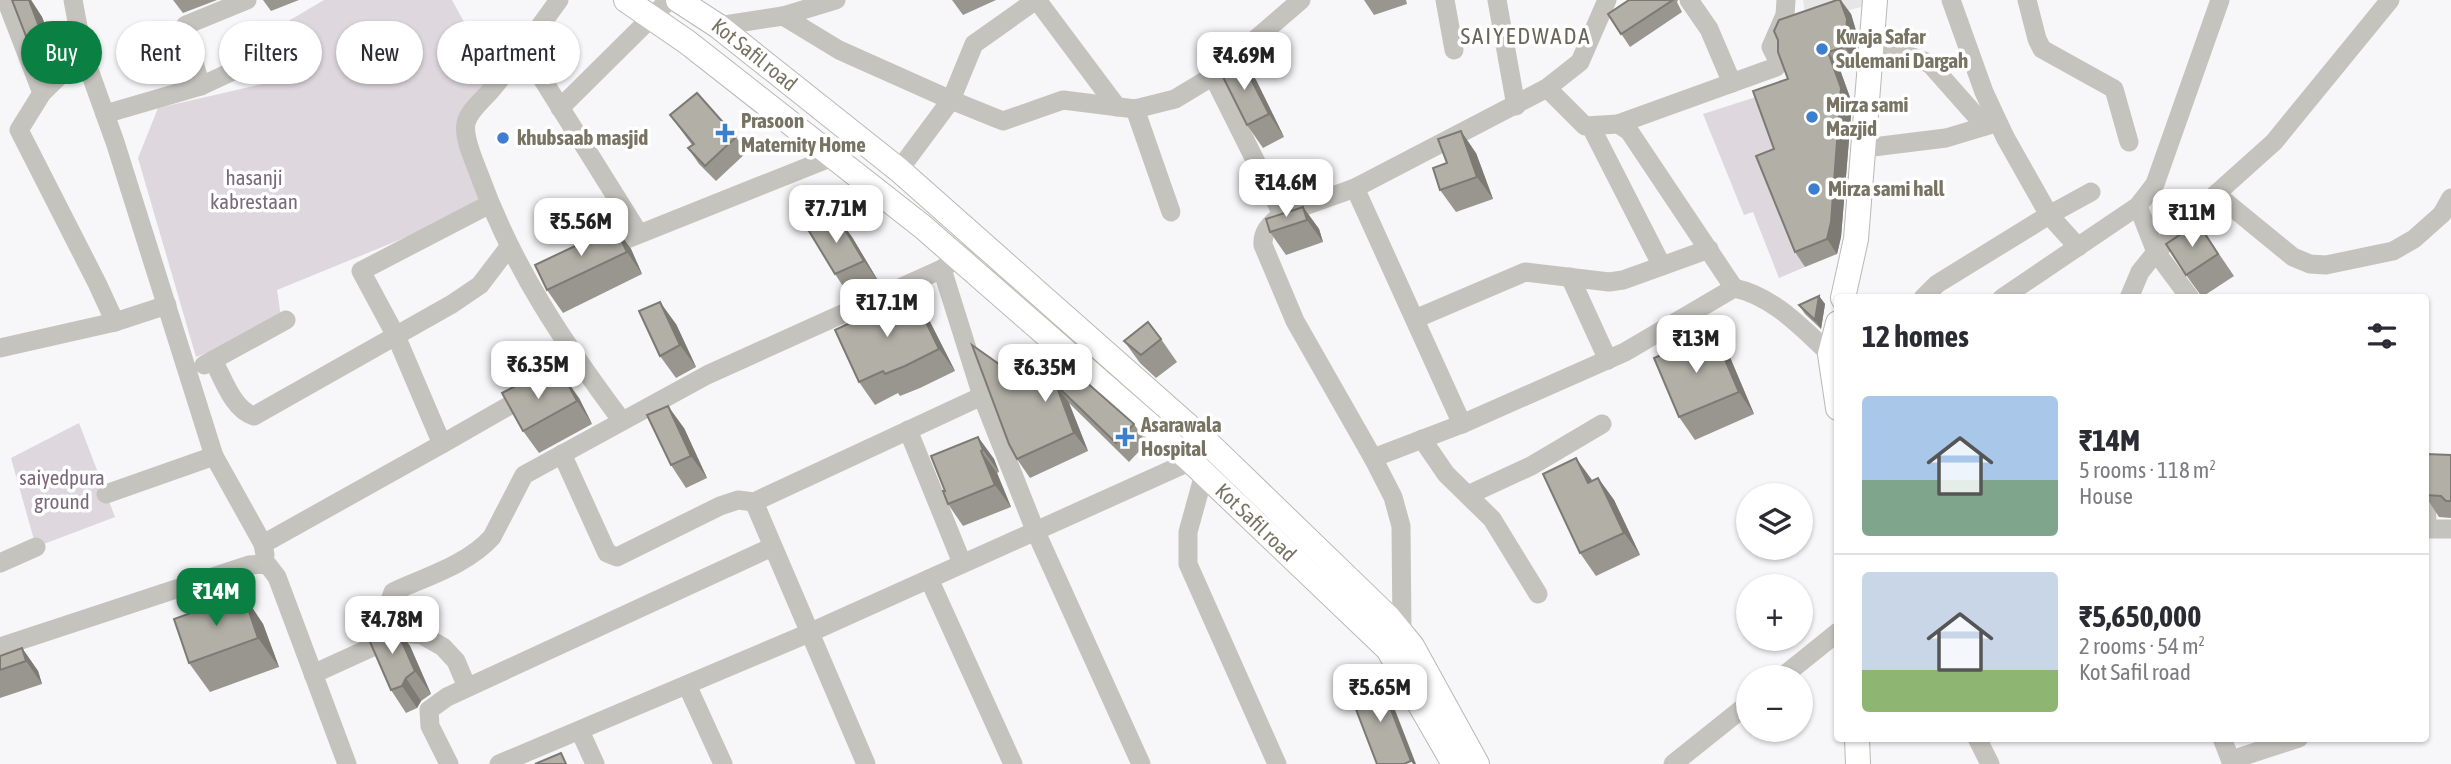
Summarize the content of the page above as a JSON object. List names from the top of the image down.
{
  "streets": {
    "main road": ["Kot Safil road"]
  },
  "districts": ["SAIYEDWADA"],
  "parks": ["hasanji kabrestaan", "saiyedpura ground"],
  "places": {
    "other": [
      "Kwaja Safar Sulemani Dargah",
      "Mirza sami Mazjid",
      "khubsaab masjid",
      "Mirza sami hall"
    ],
    "health": ["Prasoon Maternity Home", "Asarawala Hospital"]
  },
  "page": {
    "chip": [
      "Buy",
      "Rent",
      "Filters",
      "New",
      "Apartment"
    ],
    "price": [
      "₹4.69M",
      "₹14.6M",
      "₹7.71M",
      "₹11M",
      "₹5.56M",
      "₹17.1M",
      "₹13M",
      "₹6.35M",
      "₹6.35M",
      "₹14M",
      "₹4.78M",
      "₹5.65M"
    ],
    "heading": "12 homes",
    "list": [
      {
        "name": "₹14M",
        "note": "5 rooms · 118 m² · House"
      },
      {
        "name": "₹5,650,000",
        "note": "2 rooms · 54 m² · Kot Safil road"
      }
    ],
    "map_buttons": ["+", "−"]
  }
}
